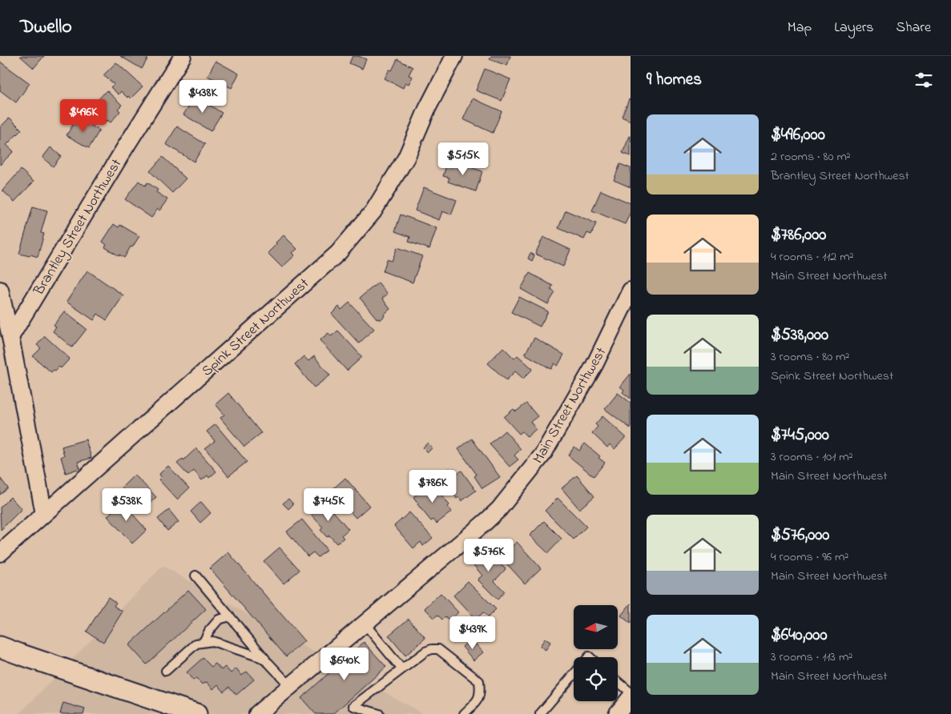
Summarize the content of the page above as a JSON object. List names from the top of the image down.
{
  "streets": {
    "street": ["Brantley Street Northwest", "Spink Street Northwest", "Main Street Northwest"]
  },
  "north": "left",
  "page": {
    "header": "Dwello",
    "nav": ["Map", "Layers", "Share"],
    "heading": "9 homes",
    "price": [
      "$438K",
      "$496K",
      "$515K",
      "$786K",
      "$538K",
      "$745K",
      "$576K",
      "$439K",
      "$640K"
    ],
    "list": [
      {
        "name": "$496,000",
        "note": "2 rooms · 80 m² · Brantley Street Northwest"
      },
      {
        "name": "$786,000",
        "note": "4 rooms · 112 m² · Main Street Northwest"
      },
      {
        "name": "$538,000",
        "note": "3 rooms · 80 m² · Spink Street Northwest"
      },
      {
        "name": "$745,000",
        "note": "3 rooms · 101 m² · Main Street Northwest"
      },
      {
        "name": "$576,000",
        "note": "4 rooms · 96 m² · Main Street Northwest"
      },
      {
        "name": "$640,000",
        "note": "3 rooms · 113 m² · Main Street Northwest"
      }
    ]
  }
}
